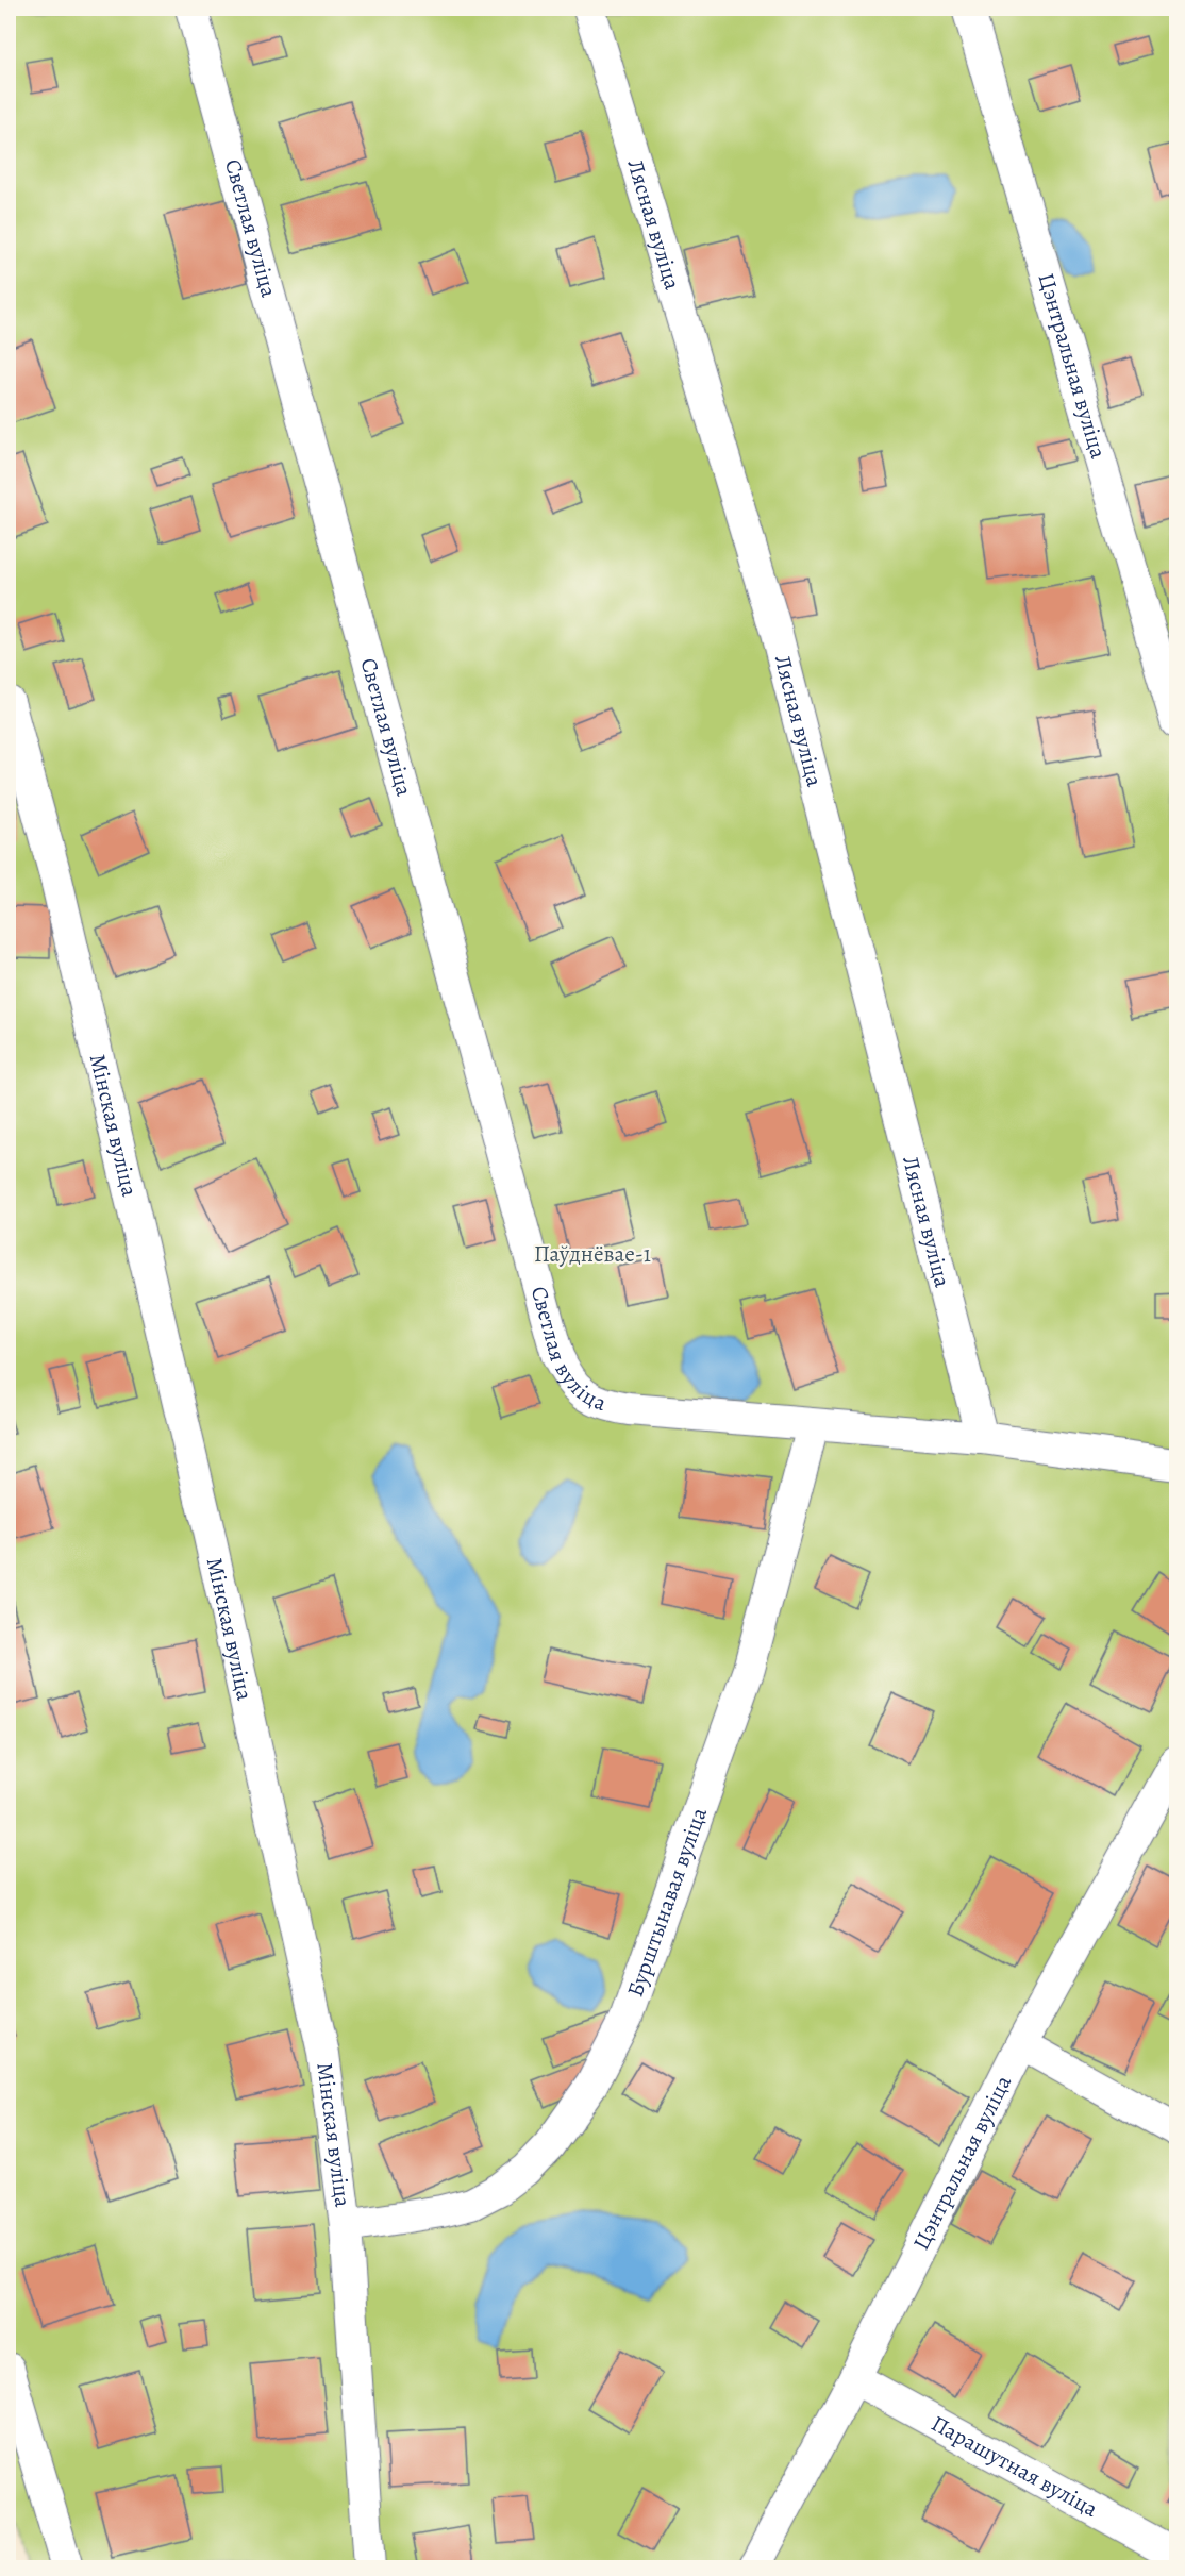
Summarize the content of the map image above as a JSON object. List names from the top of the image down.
{
  "streets": {
    "lane": [
      "Лясная вуліца",
      "Светлая вуліца",
      "Цэнтральная вуліца",
      "Мінская вуліца",
      "Бурштынавая вуліца",
      "Парашутная вуліца"
    ]
  },
  "crossings": [
    ["Лясная вуліца", "Светлая вуліца"],
    ["Светлая вуліца", "Бурштынавая вуліца"],
    ["Цэнтральная вуліца", "Парашутная вуліца"],
    ["Мінская вуліца", "Бурштынавая вуліца"]
  ],
  "parks": ["Паўднёвае-1"]
}
